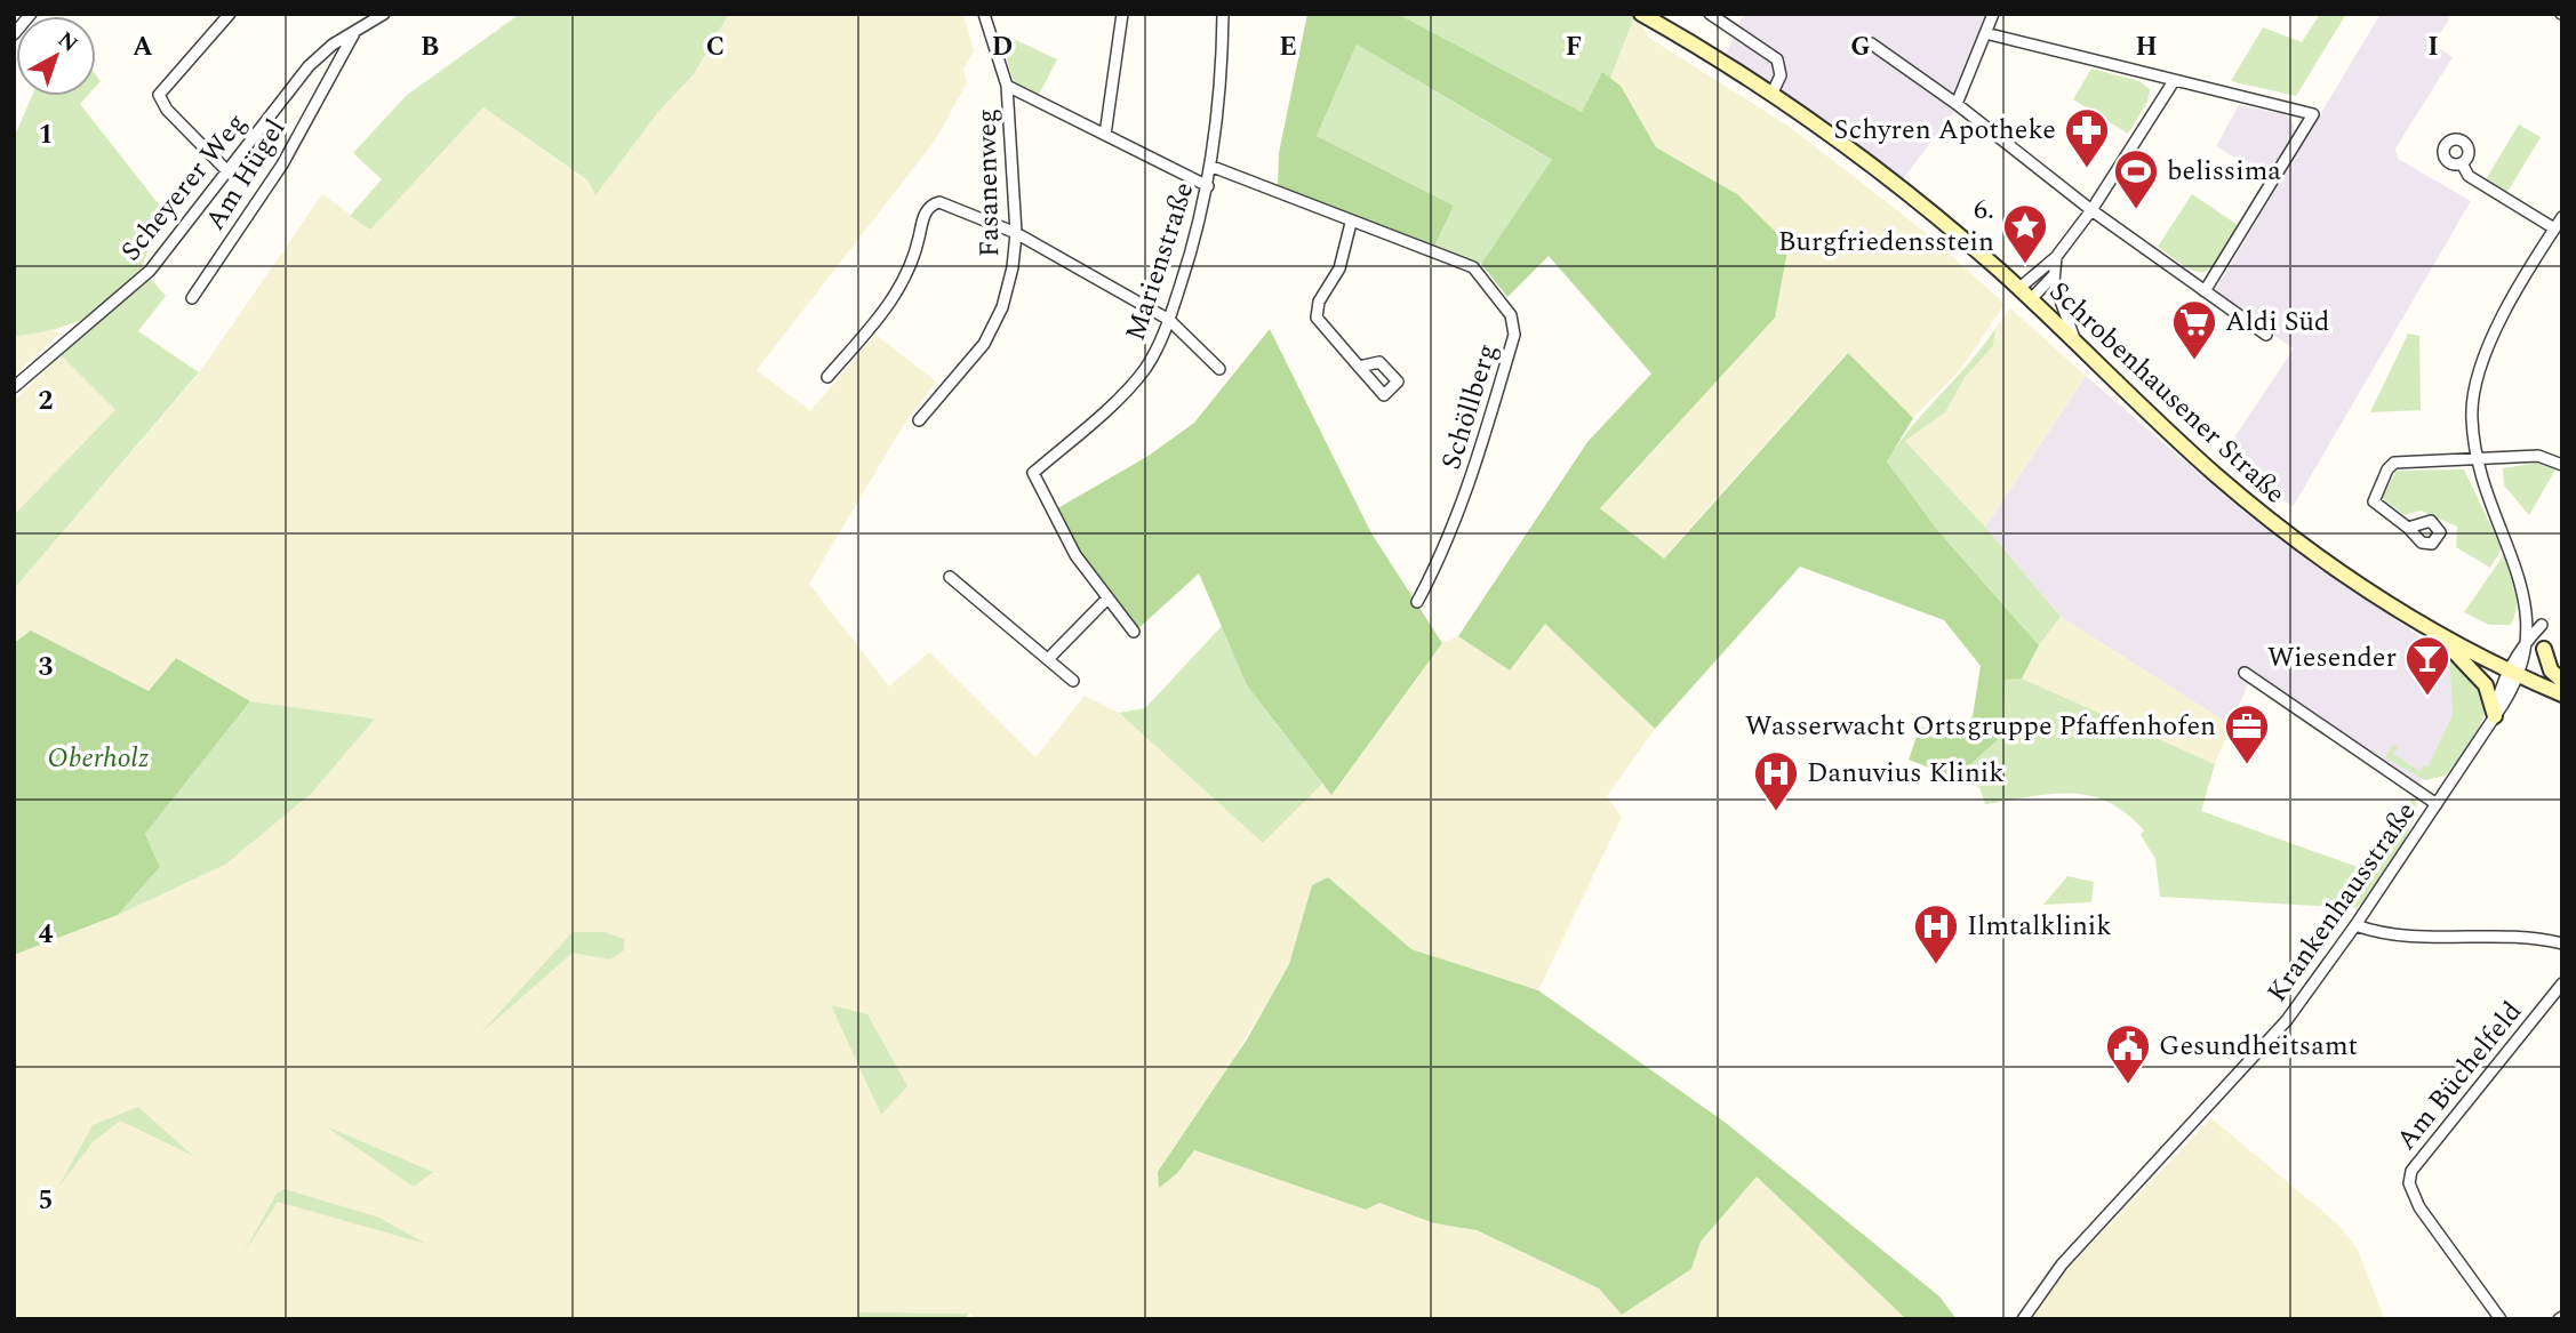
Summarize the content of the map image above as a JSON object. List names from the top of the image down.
{
  "streets": {
    "main road": ["Schrobenhausener Straße"],
    "street": [
      "Am Hügel",
      "Fasanenweg",
      "Scheyerer Weg",
      "Marienstraße",
      "Schöllberg",
      "Krankenhausstraße",
      "Am Büchelfeld"
    ]
  },
  "crossings": [
    ["Am Hügel", "Scheyerer Weg"],
    ["Marienstraße", "Schöllberg"],
    ["Schrobenhausener Straße", "Krankenhausstraße"]
  ],
  "parks": ["Oberholz"],
  "places": {
    "pharmacy": ["Schyren Apotheke"],
    "sports": ["belissima"],
    "place": ["6. Burgfriedensstein"],
    "supermarket": ["Aldi Süd"],
    "bar": ["Wiesender"],
    "office": ["Wasserwacht Ortsgruppe Pfaffenhofen"],
    "hospital": ["Danuvius Klinik", "Ilmtalklinik"],
    "public building": ["Gesundheitsamt"]
  },
  "north": "top right",
  "grid": {
    "columns": [
      "A",
      "B",
      "C",
      "D",
      "E",
      "F",
      "G",
      "H",
      "I"
    ],
    "rows": [
      "1",
      "2",
      "3",
      "4",
      "5"
    ]
  }
}
